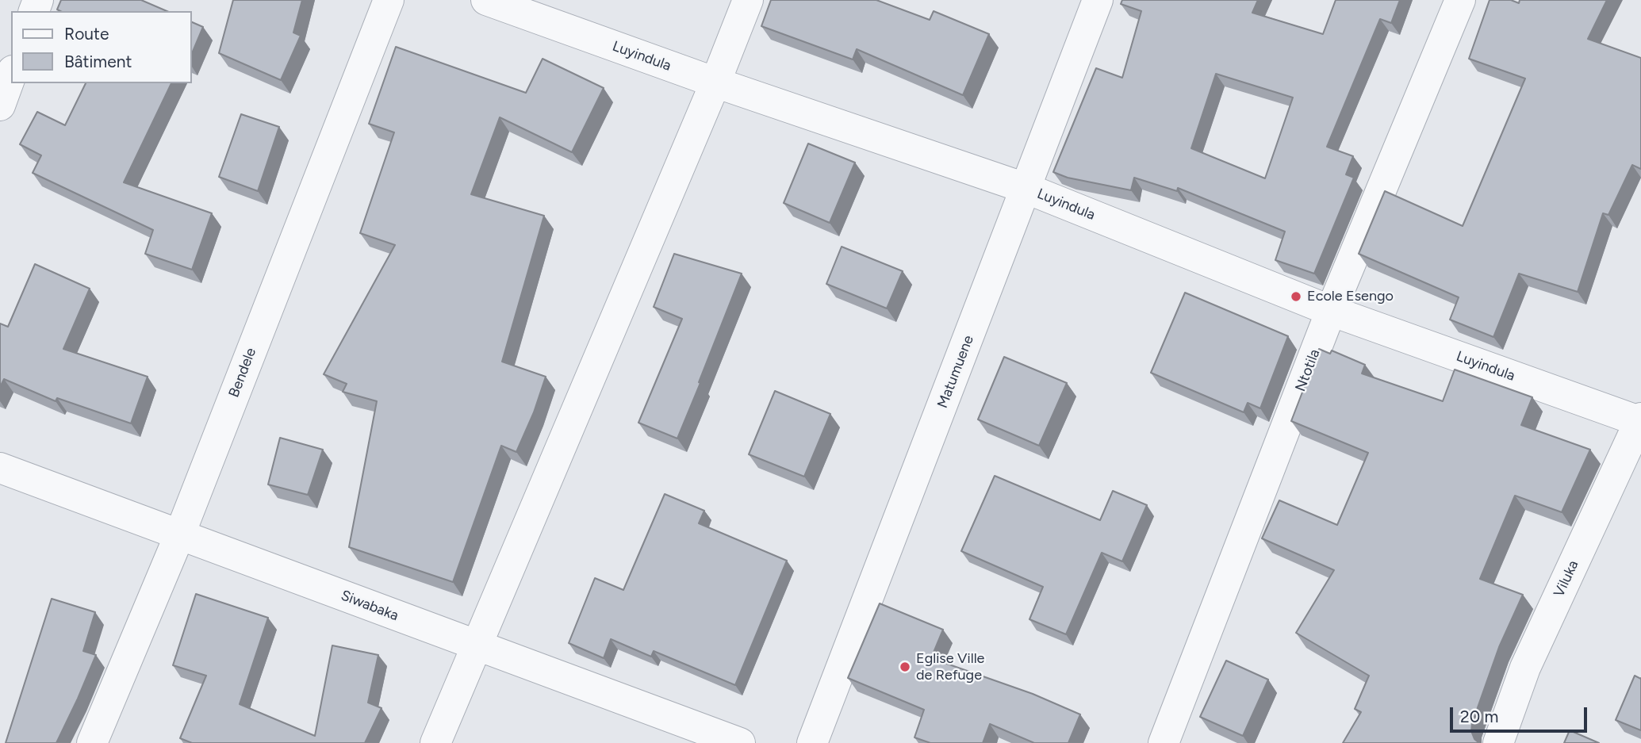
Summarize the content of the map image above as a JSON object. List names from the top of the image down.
{
  "streets": {
    "street": [
      "Luyindula",
      "Ntotila",
      "Matumuene",
      "Bendele",
      "Viluka",
      "Siwabaka"
    ]
  },
  "crossings": [
    ["Luyindula", "Ntotila"],
    ["Luyindula", "Matumuene"],
    ["Luyindula", "Viluka"],
    ["Bendele", "Siwabaka"]
  ],
  "places": ["Ecole Esengo", "Eglise Ville de Refuge"],
  "legend": ["Route", "Bâtiment"],
  "scale_bar": "20 m"
}
